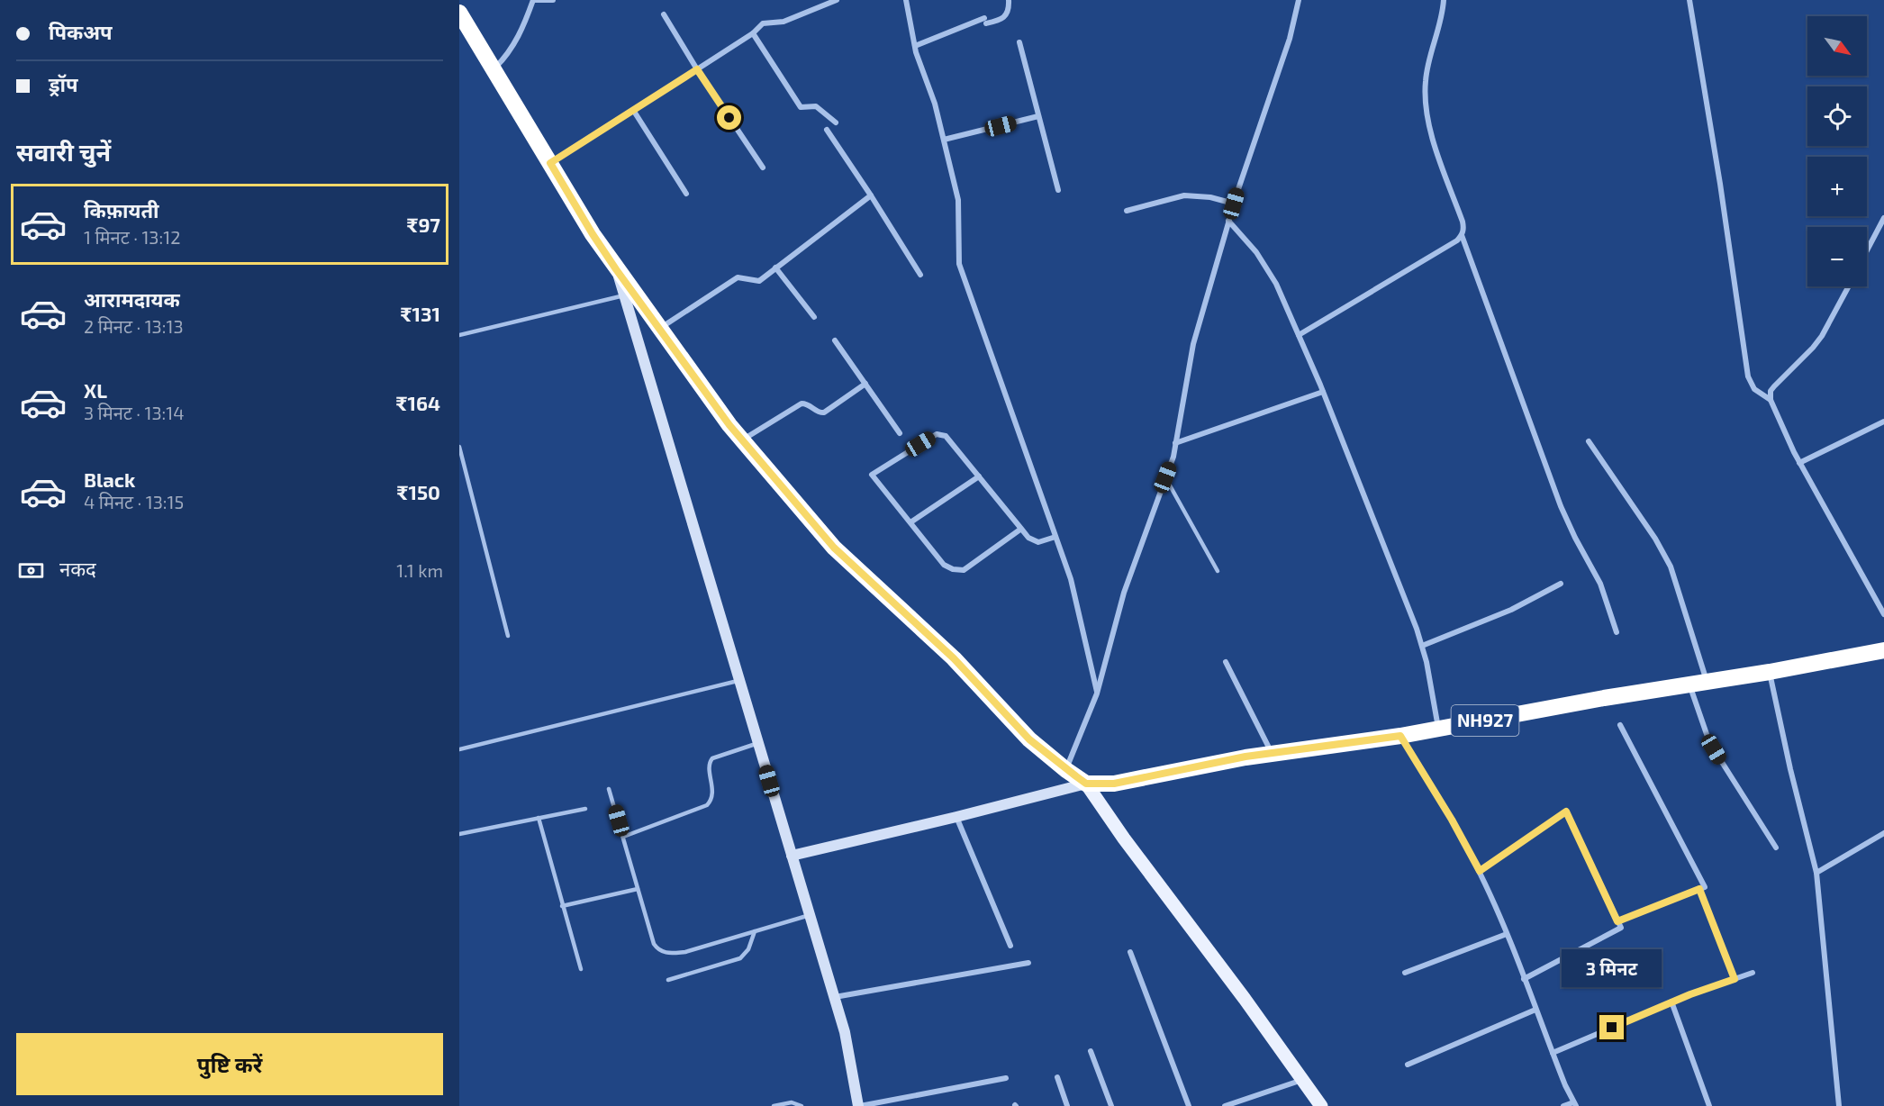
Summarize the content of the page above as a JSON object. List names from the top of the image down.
{
  "streets": {
    "highway": ["NH927"]
  },
  "north": "bottom right",
  "page": {
    "banner": ["पिकअप", "ड्रॉप"],
    "map_buttons": ["+", "−"],
    "heading": "सवारी चुनें",
    "list": [
      {
        "name": "किफ़ायती",
        "note": "1 मिनट · 13:12",
        "value": "₹97"
      },
      {
        "name": "आरामदायक",
        "note": "2 मिनट · 13:13",
        "value": "₹131"
      },
      {
        "name": "XL",
        "note": "3 मिनट · 13:14",
        "value": "₹164"
      },
      {
        "name": "Black",
        "note": "4 मिनट · 13:15",
        "value": "₹150"
      }
    ],
    "pay": ["नकद", "1.1 km"],
    "bubble": "3 मिनट",
    "buttons": "पुष्टि करें"
  }
}
